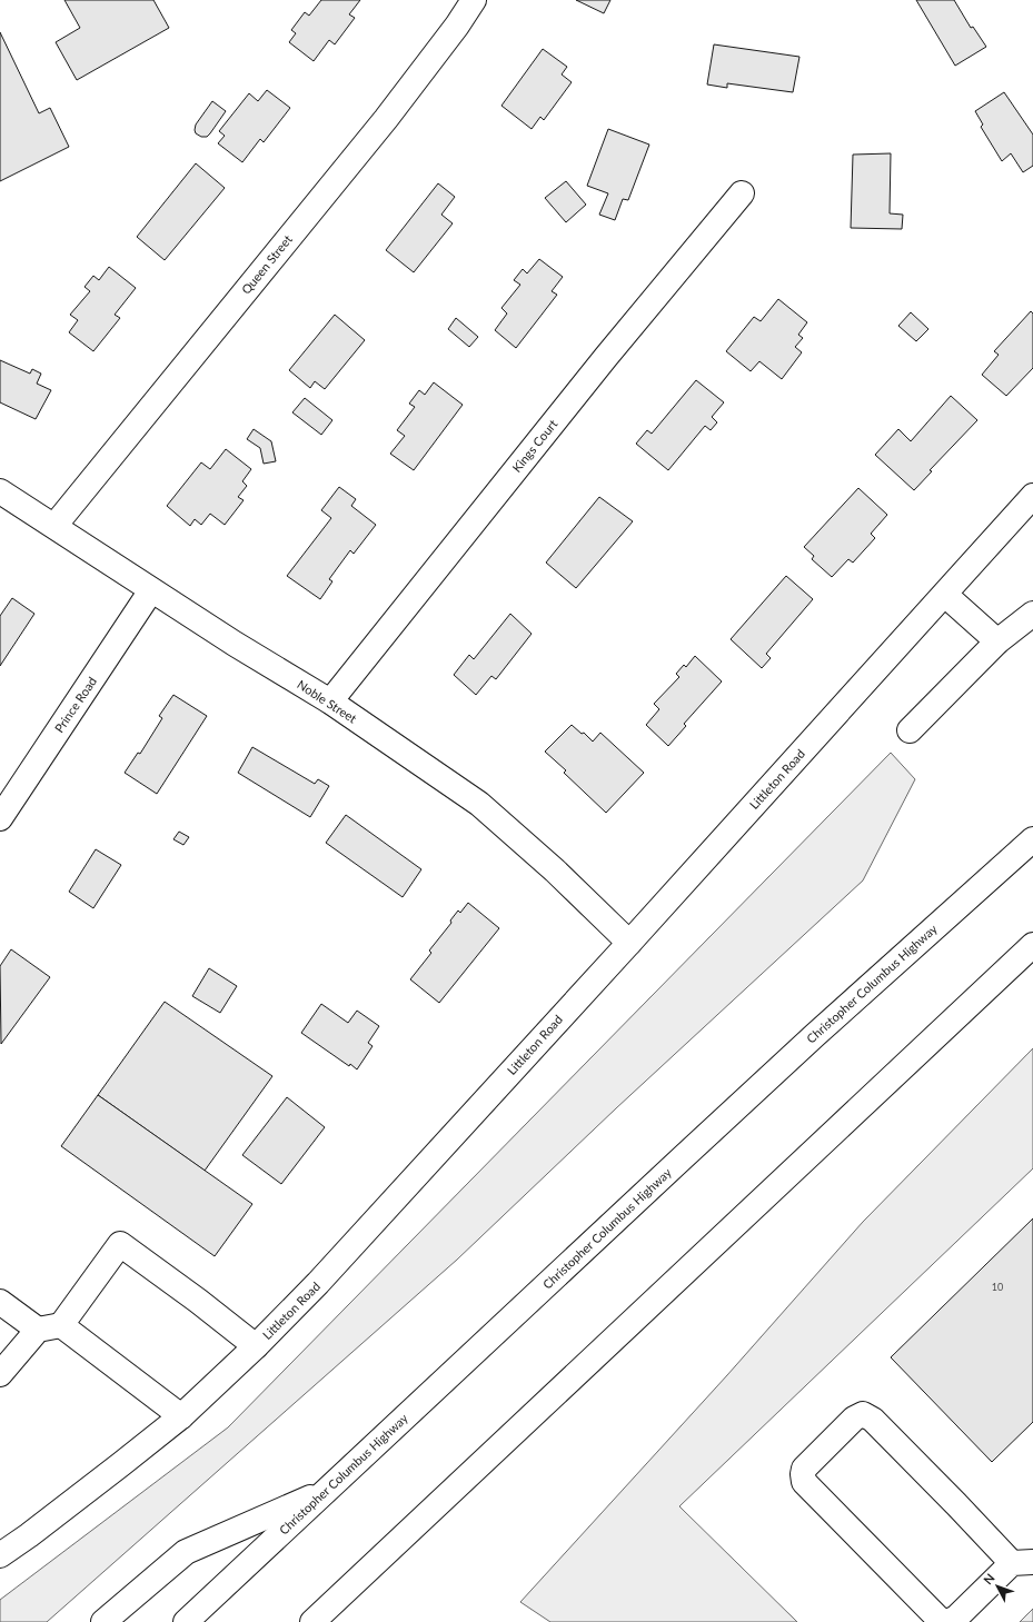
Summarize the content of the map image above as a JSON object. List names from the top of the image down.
{
  "streets": {
    "main road": [
      "Queen Street",
      "Kings Court",
      "Noble Street",
      "Prince Road",
      "Littleton Road",
      "Christopher Columbus Highway"
    ]
  },
  "crossings": [
    ["Queen Street", "Noble Street"],
    ["Kings Court", "Noble Street"],
    ["Noble Street", "Prince Road"],
    ["Noble Street", "Littleton Road"]
  ],
  "house_numbers": ["10"],
  "north": "top left"
}
